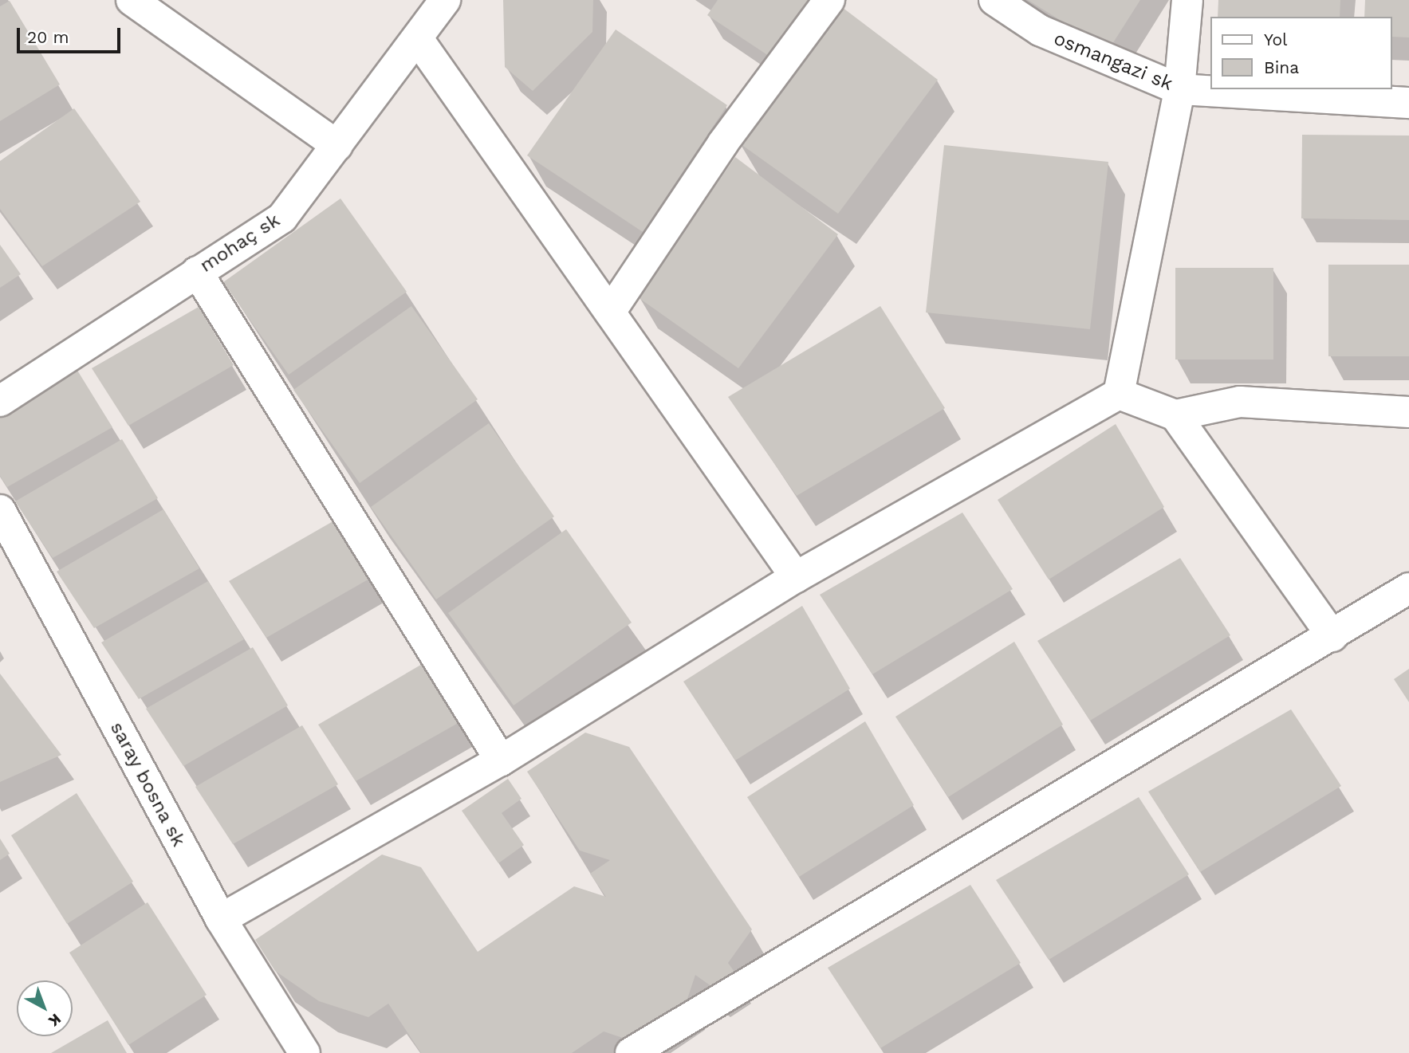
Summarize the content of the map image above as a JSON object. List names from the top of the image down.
{
  "streets": {
    "street": ["osmangazi sk", "mohaç sk", "saray bosna sk"]
  },
  "legend": ["Yol", "Bina"],
  "scale_bar": "20 m",
  "north": "bottom right"
}
